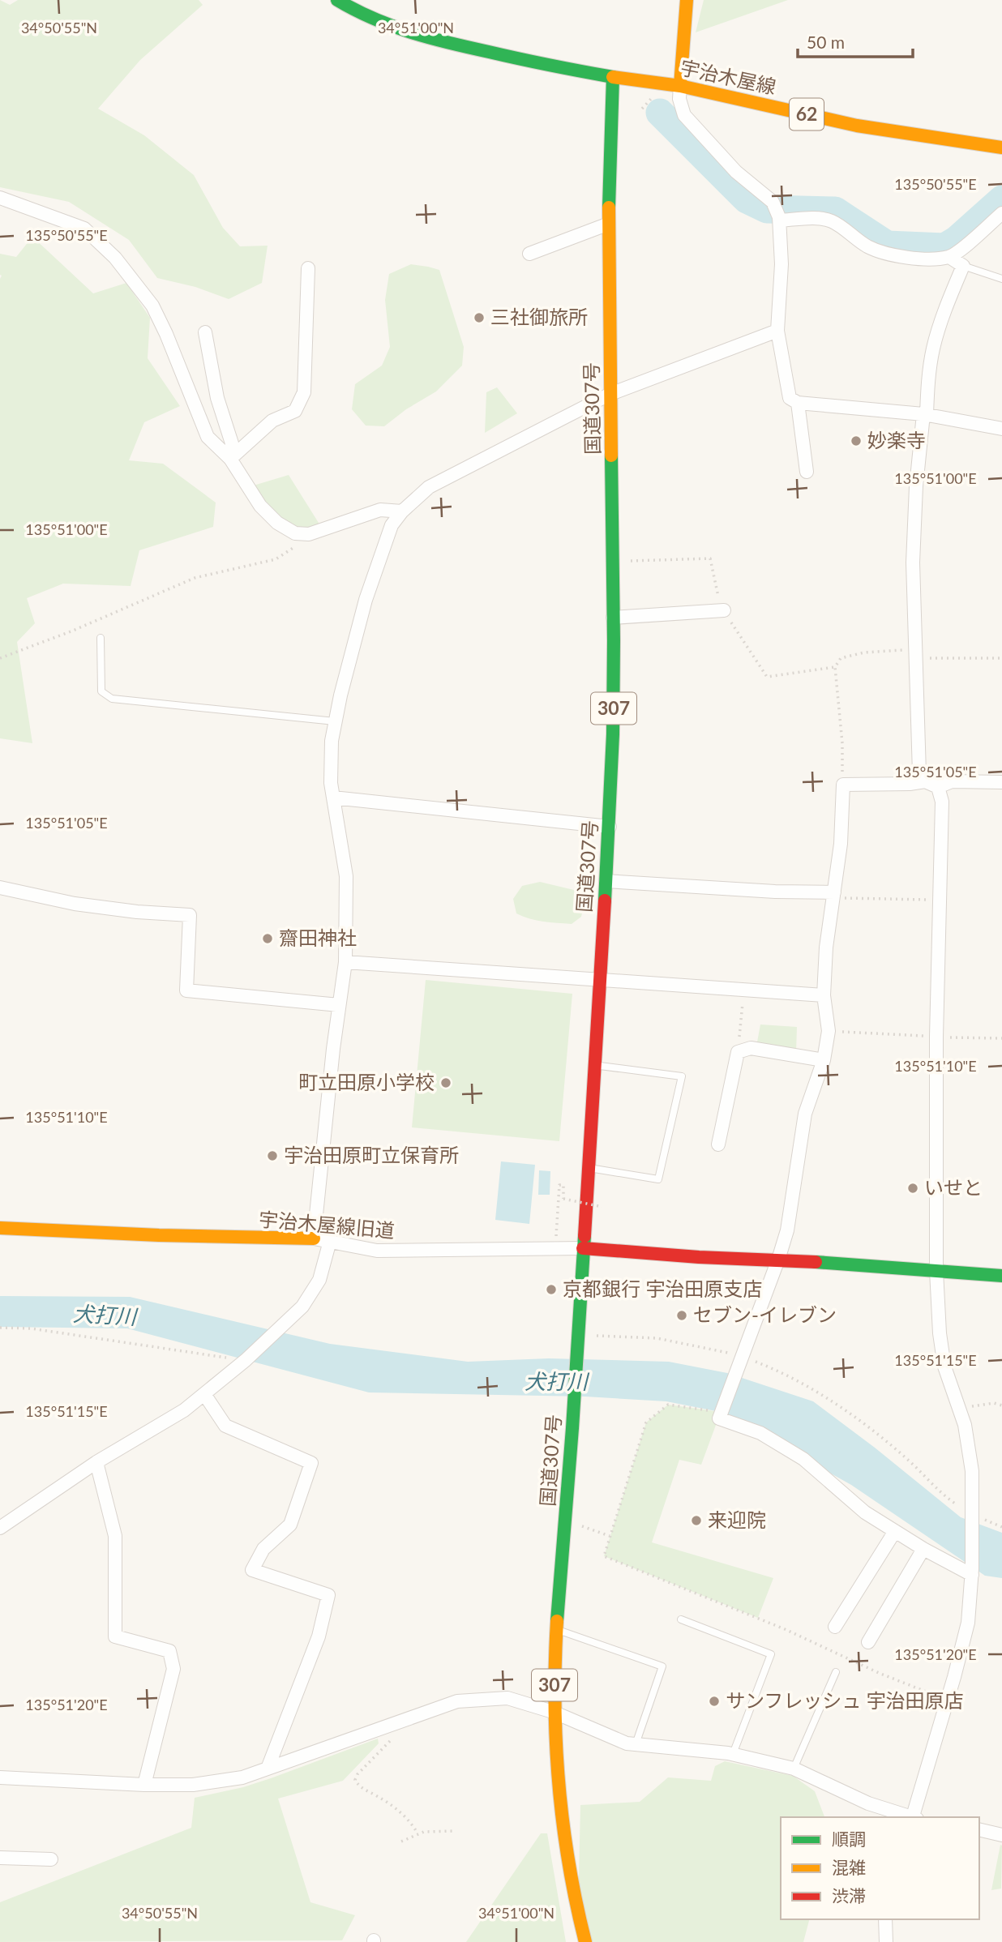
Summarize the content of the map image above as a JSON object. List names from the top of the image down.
{
  "streets": {
    "main road": [
      "宇治木屋線",
      "62",
      "国道307号",
      "307",
      "宇治木屋線旧道"
    ]
  },
  "crossings": [
    ["宇治木屋線", "国道307号"],
    ["国道307号", "宇治木屋線旧道"]
  ],
  "water": ["犬打川"],
  "places": [
    "三社御旅所",
    "妙楽寺",
    "齋田神社",
    "町立田原小学校",
    "宇治田原町立保育所",
    "いせと",
    "京都銀行 宇治田原支店",
    "セブン-イレブン",
    "来迎院",
    "サンフレッシュ 宇治田原店"
  ],
  "legend": ["順調", "混雑", "渋滞"],
  "scale_bar": "50 m",
  "coordinates": [
    "34°50'55\"N",
    "34°51'00\"N",
    "135°50'55\"E",
    "135°51'00\"E",
    "135°51'05\"E",
    "135°51'10\"E",
    "135°51'15\"E",
    "135°51'20\"E"
  ]
}
